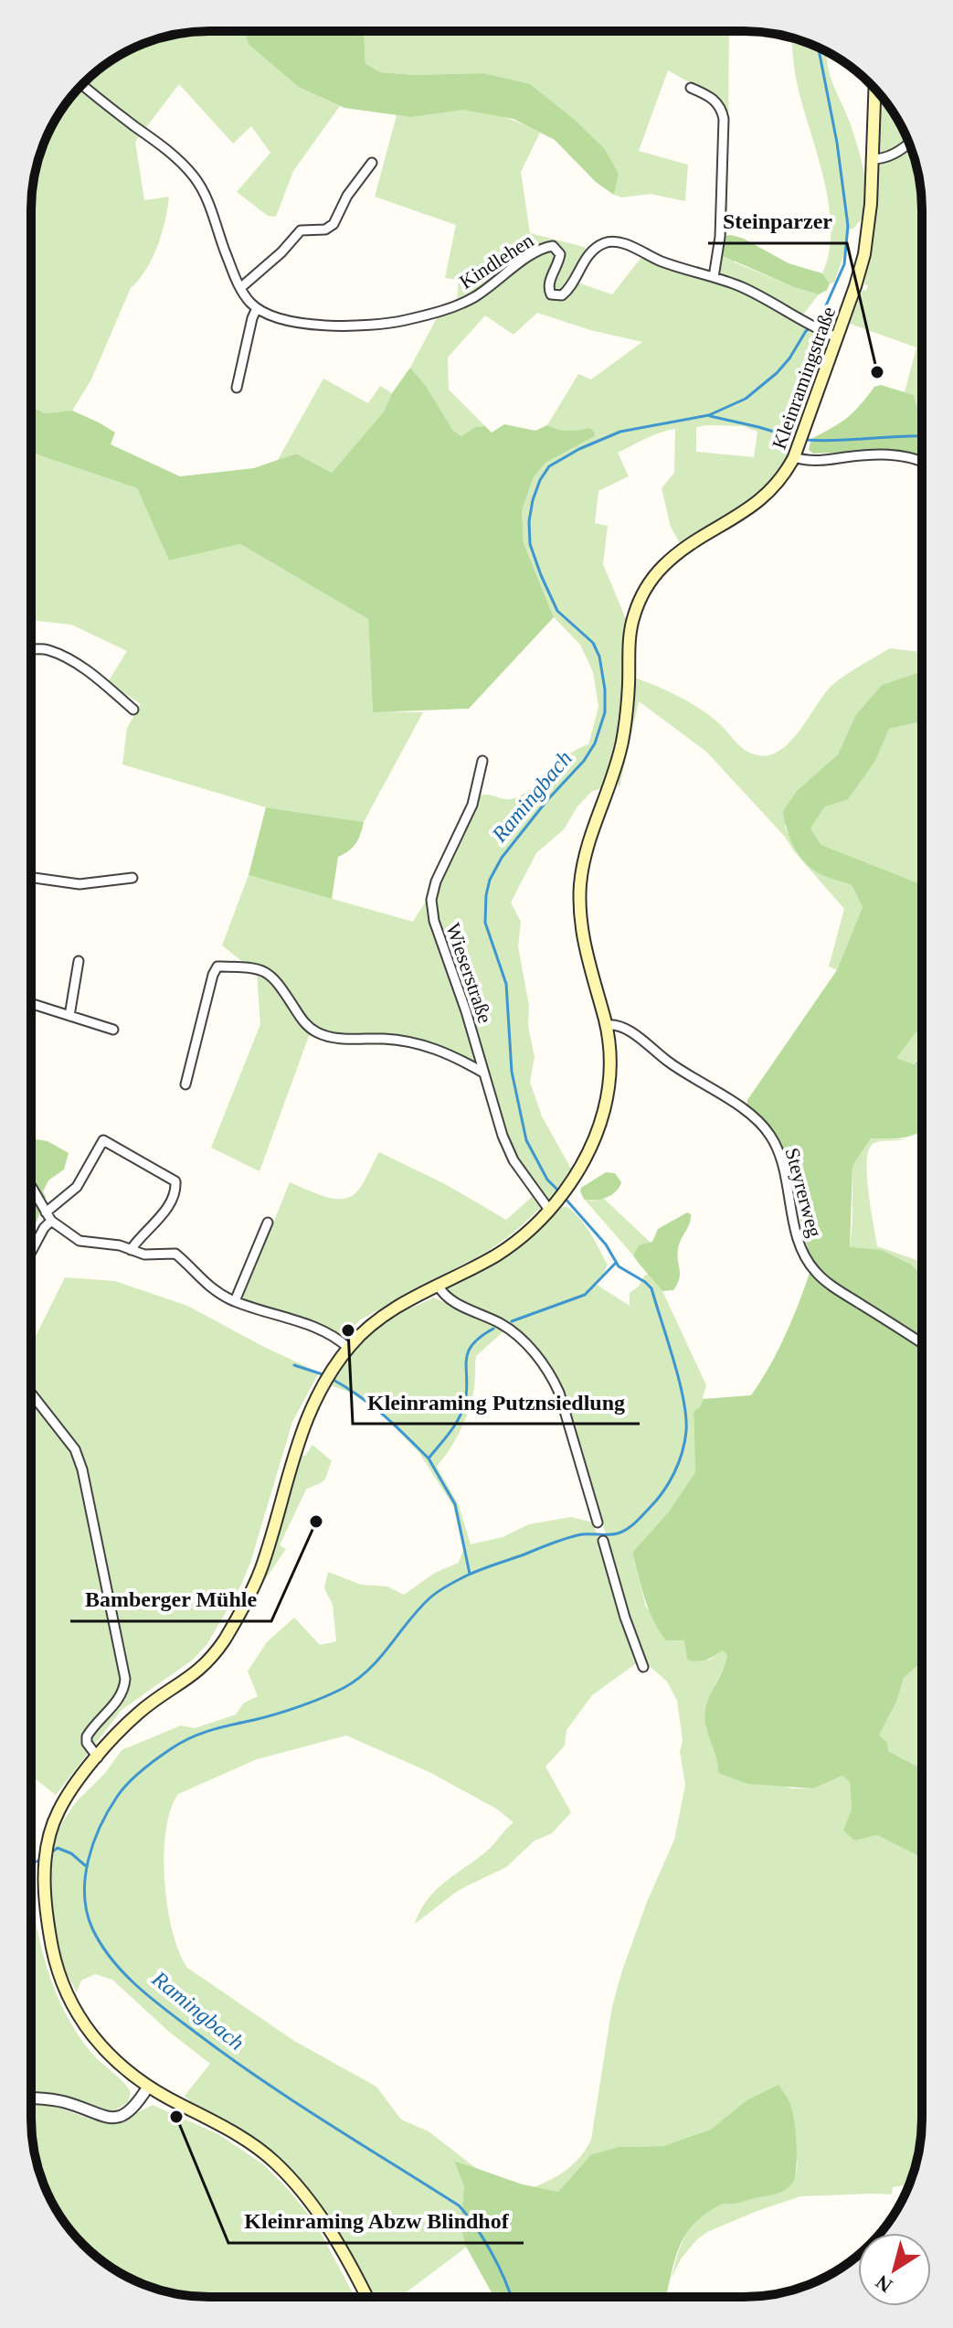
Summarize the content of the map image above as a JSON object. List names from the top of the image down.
{
  "streets": {
    "main road": ["Kleinramingstraße"],
    "street": ["Kindlehen", "Wieserstraße", "Steyrerweg"]
  },
  "crossings": [
    ["Kindlehen", "Kleinramingstraße"],
    ["Kleinramingstraße", "Wieserstraße"],
    ["Kleinramingstraße", "Steyrerweg"]
  ],
  "water": ["Ramingbach"],
  "places": [
    "Steinparzer",
    "Kleinraming Putznsiedlung",
    "Bamberger Mühle",
    "Kleinraming Abzw Blindhof"
  ],
  "north": "bottom left"
}
